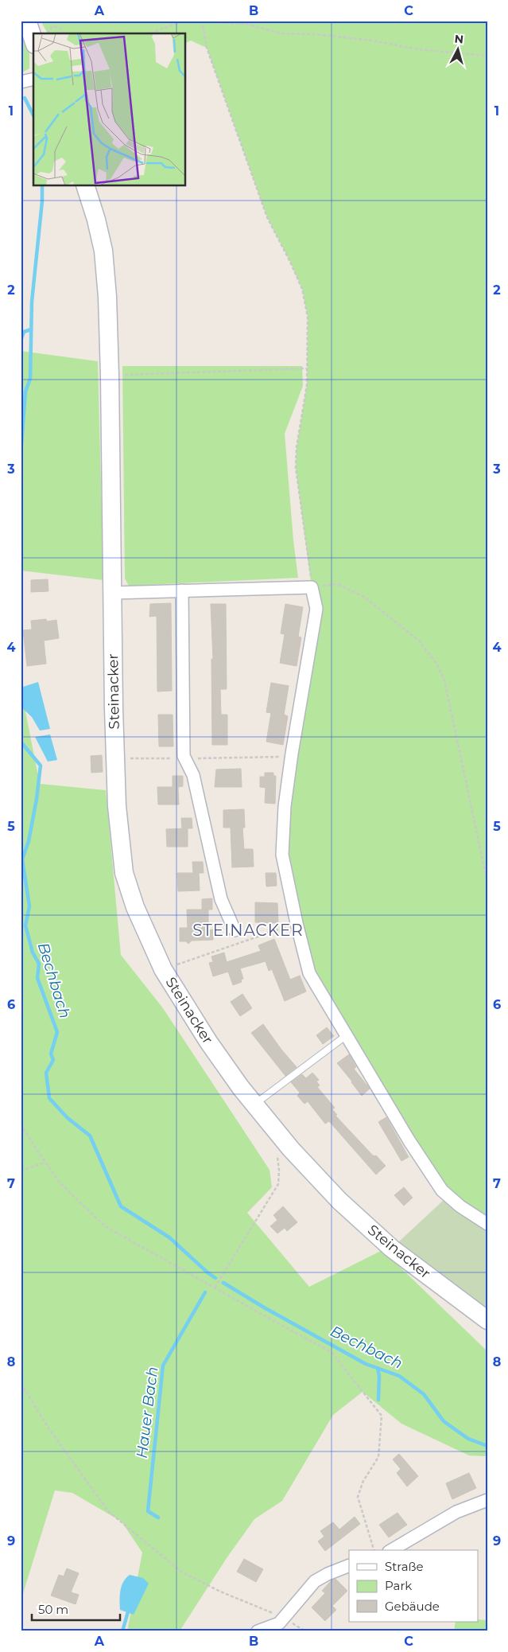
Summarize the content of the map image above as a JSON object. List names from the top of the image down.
{
  "streets": {
    "main road": ["Steinacker"]
  },
  "districts": ["STEINACKER"],
  "water": ["Bechbach", "Hauer Bach"],
  "legend": ["Straße", "Park", "Gebäude"],
  "scale_bar": "50 m",
  "north": "top",
  "grid": {
    "columns": ["A", "B", "C"],
    "rows": [
      "1",
      "2",
      "3",
      "4",
      "5",
      "6",
      "7",
      "8",
      "9"
    ]
  }
}
